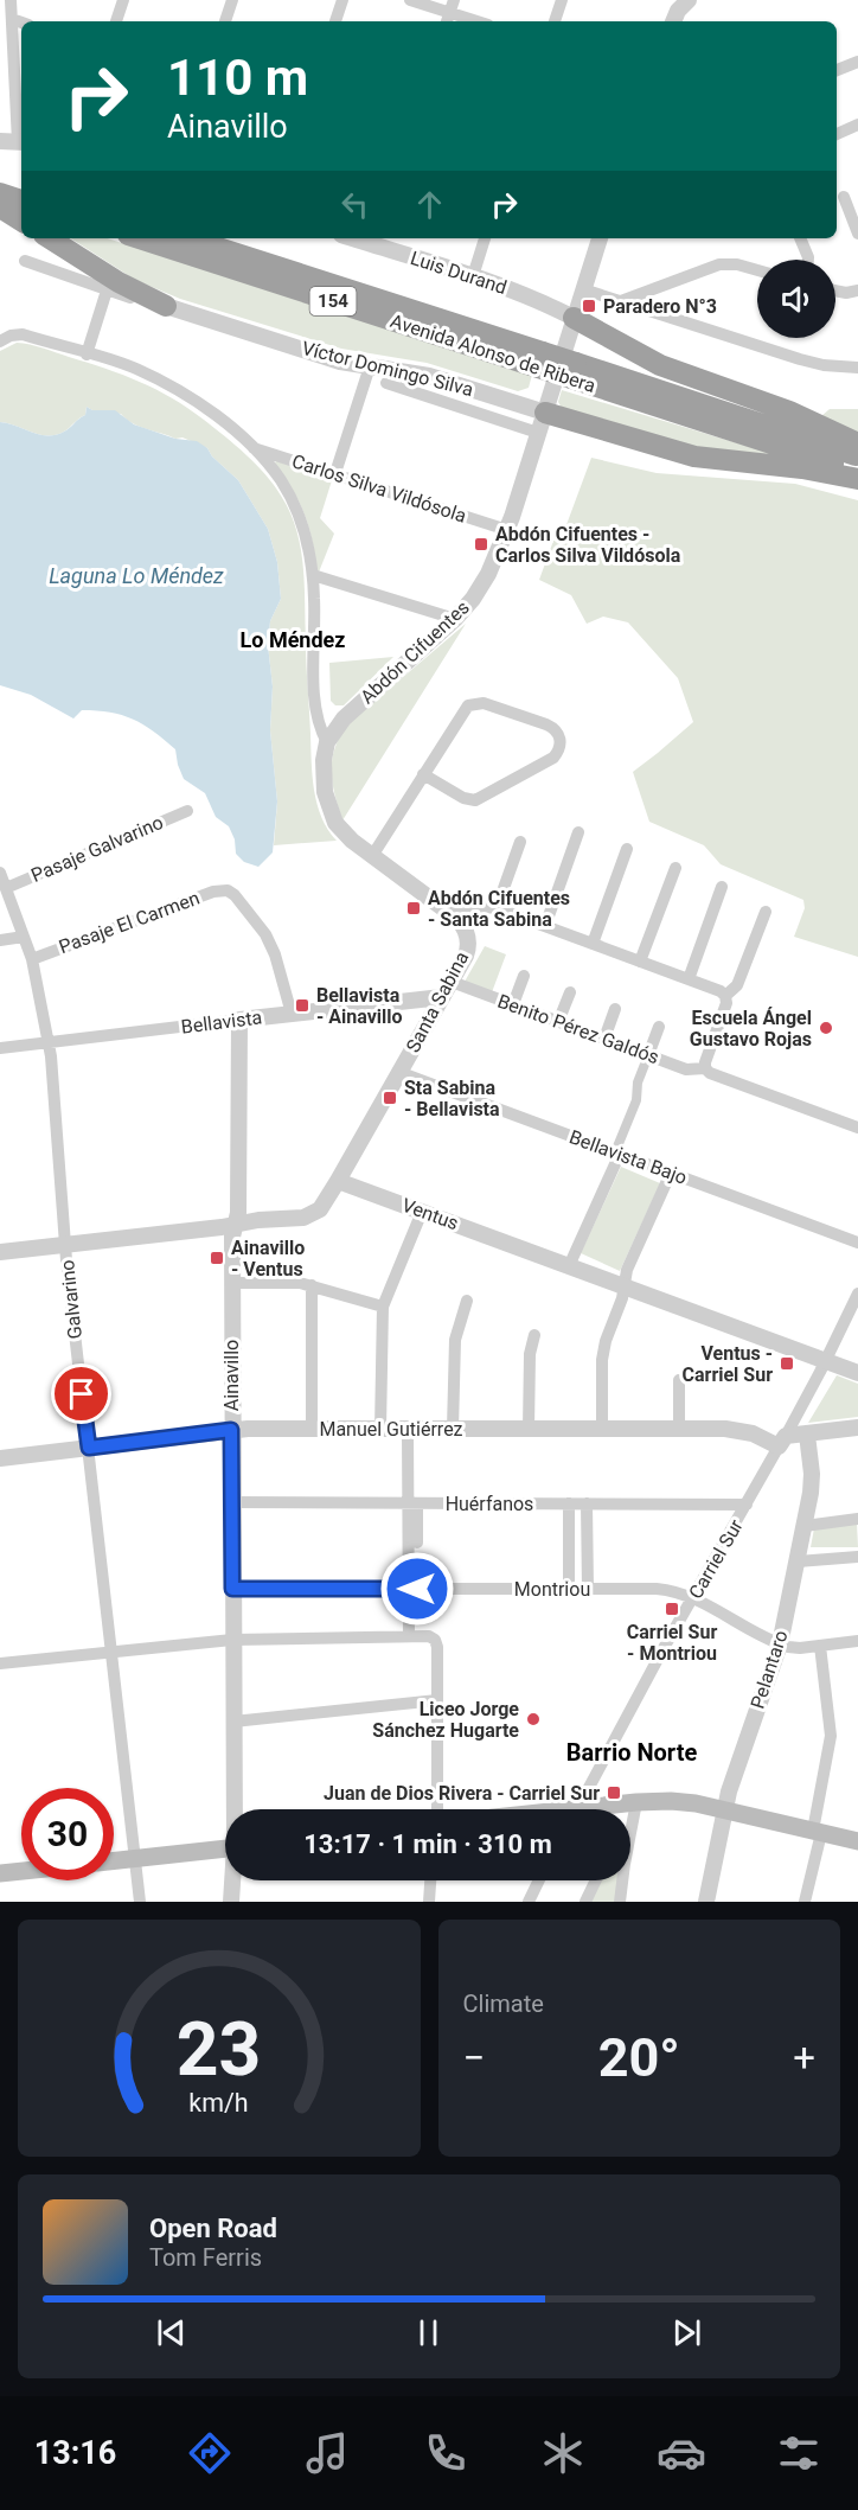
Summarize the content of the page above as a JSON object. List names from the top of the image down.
{
  "streets": {
    "highway": ["154", "Avenida Alonso de Ribera"],
    "street": [
      "Luis Durand",
      "Víctor Domingo Silva",
      "Carlos Silva Vildósola",
      "Abdón Cifuentes",
      "Pasaje Galvarino",
      "Pasaje El Carmen",
      "Santa Sabina",
      "Bellavista",
      "Benito Pérez Galdós",
      "Bellavista Bajo",
      "Ventus",
      "Galvarino",
      "Ainavillo",
      "Manuel Gutiérrez",
      "Huérfanos",
      "Carriel Sur",
      "Montriou",
      "Pelantaro"
    ]
  },
  "crossings": [
    ["Luis Durand", "Abdón Cifuentes"],
    ["Víctor Domingo Silva", "Abdón Cifuentes"],
    ["Carlos Silva Vildósola", "Abdón Cifuentes"],
    ["Abdón Cifuentes", "Santa Sabina"],
    ["Pasaje Galvarino", "Galvarino"],
    ["Pasaje El Carmen", "Bellavista"],
    ["Pasaje El Carmen", "Galvarino"],
    ["Santa Sabina", "Bellavista"],
    ["Santa Sabina", "Benito Pérez Galdós"],
    ["Santa Sabina", "Bellavista Bajo"],
    ["Santa Sabina", "Ventus"],
    ["Bellavista", "Galvarino"],
    ["Bellavista", "Ainavillo"],
    ["Ventus", "Carriel Sur"],
    ["Galvarino", "Manuel Gutiérrez"],
    ["Ainavillo", "Manuel Gutiérrez"],
    ["Ainavillo", "Huérfanos"],
    ["Ainavillo", "Montriou"],
    ["Manuel Gutiérrez", "Carriel Sur"],
    ["Manuel Gutiérrez", "Pelantaro"],
    ["Huérfanos", "Carriel Sur"],
    ["Carriel Sur", "Montriou"],
    ["Montriou", "Pelantaro"]
  ],
  "districts": ["Lo Méndez", "Barrio Norte"],
  "water": ["Laguna Lo Méndez"],
  "places": {
    "transit": [
      "Paradero N°3",
      "Abdón Cifuentes - Carlos Silva Vildósola",
      "Abdón Cifuentes - Santa Sabina",
      "Bellavista - Ainavillo",
      "Sta Sabina - Bellavista",
      "Ainavillo - Ventus",
      "Ventus - Carriel Sur",
      "Carriel Sur - Montriou",
      "Juan de Dios Rivera - Carriel Sur"
    ],
    "other": ["Escuela Ángel Gustavo Rojas", "Liceo Jorge Sánchez Hugarte"]
  },
  "page": {
    "turn": ["110 m", "Ainavillo"],
    "limit": "30",
    "trip": "13:17 · 1 min · 310 m",
    "tile": "Climate",
    "heat": ["−", "20°", "+"],
    "song": ["Open Road", "Tom Ferris"],
    "tabs": "13:16",
    "gauge": ["23", "km/h"]
  }
}
